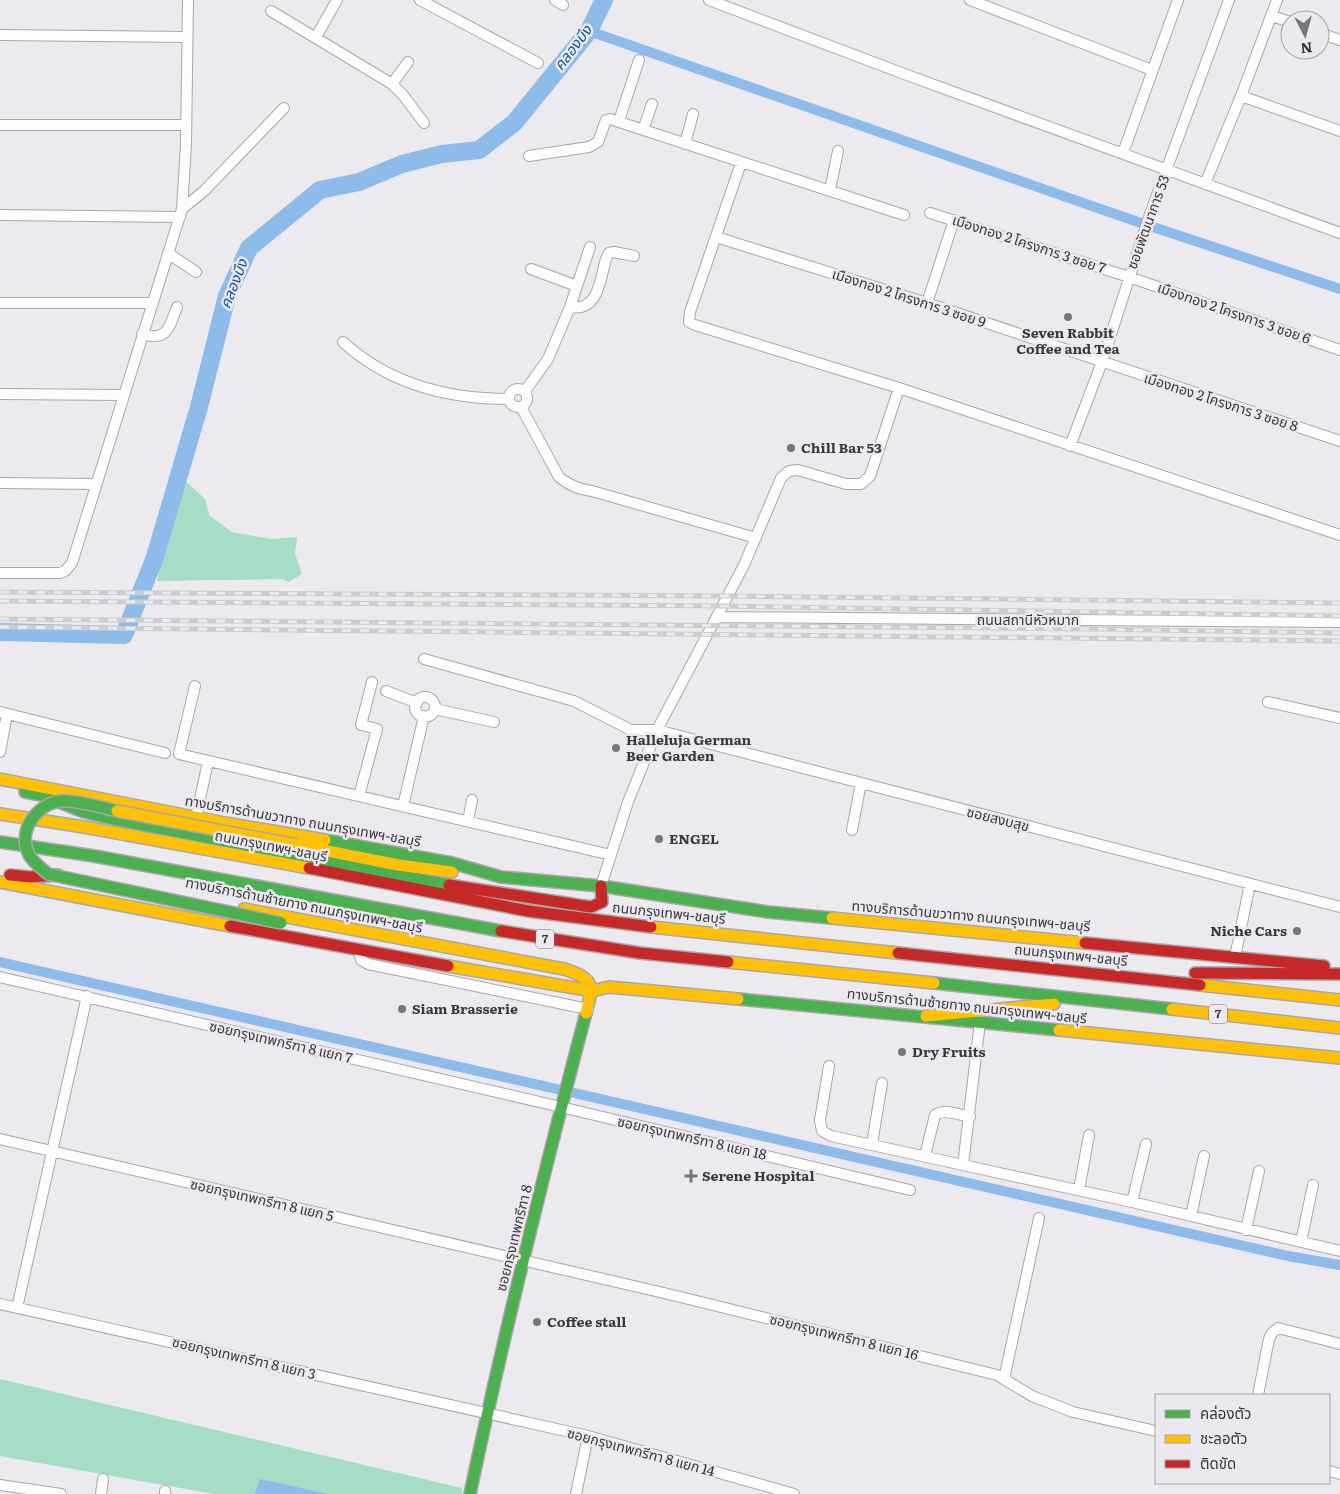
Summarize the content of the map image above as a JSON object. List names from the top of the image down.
{
  "streets": {
    "main road": [
      "ทางบริการด้านขวาทาง ถนนกรุงเทพฯ-ชลบุรี",
      "ถนนกรุงเทพฯ-ชลบุรี",
      "ทางบริการด้านซ้ายทาง ถนนกรุงเทพฯ-ชลบุรี",
      "7",
      "ซอยกรุงเทพกรีฑา 8"
    ],
    "street": [
      "ซอยพัฒนาการ 53",
      "เมืองทอง 2 โครงการ 3 ซอย 7",
      "เมืองทอง 2 โครงการ 3 ซอย 9",
      "เมืองทอง 2 โครงการ 3 ซอย 6",
      "เมืองทอง 2 โครงการ 3 ซอย 8",
      "ถนนสถานีหัวหมาก",
      "ซอยสงบสุข",
      "ซอยกรุงเทพกรีฑา 8 แยก 7",
      "ซอยกรุงเทพกรีฑา 8 แยก 18",
      "ซอยกรุงเทพกรีฑา 8 แยก 5",
      "ซอยกรุงเทพกรีฑา 8 แยก 16",
      "ซอยกรุงเทพกรีฑา 8 แยก 3",
      "ซอยกรุงเทพกรีฑา 8 แยก 14"
    ]
  },
  "crossings": [
    ["ซอยพัฒนาการ 53", "เมืองทอง 2 โครงการ 3 ซอย 7"],
    ["ซอยพัฒนาการ 53", "เมืองทอง 2 โครงการ 3 ซอย 9"],
    ["ซอยพัฒนาการ 53", "เมืองทอง 2 โครงการ 3 ซอย 6"],
    ["ซอยพัฒนาการ 53", "เมืองทอง 2 โครงการ 3 ซอย 8"],
    ["เมืองทอง 2 โครงการ 3 ซอย 7", "เมืองทอง 2 โครงการ 3 ซอย 6"],
    ["เมืองทอง 2 โครงการ 3 ซอย 9", "เมืองทอง 2 โครงการ 3 ซอย 8"],
    ["ทางบริการด้านซ้ายทาง ถนนกรุงเทพฯ-ชลบุรี", "ซอยกรุงเทพกรีฑา 8"],
    ["ซอยกรุงเทพกรีฑา 8 แยก 7", "ซอยกรุงเทพกรีฑา 8 แยก 18"],
    ["ซอยกรุงเทพกรีฑา 8 แยก 7", "ซอยกรุงเทพกรีฑา 8"],
    ["ซอยกรุงเทพกรีฑา 8 แยก 18", "ซอยกรุงเทพกรีฑา 8"],
    ["ซอยกรุงเทพกรีฑา 8 แยก 5", "ซอยกรุงเทพกรีฑา 8"],
    ["ซอยกรุงเทพกรีฑา 8 แยก 5", "ซอยกรุงเทพกรีฑา 8 แยก 16"],
    ["ซอยกรุงเทพกรีฑา 8", "ซอยกรุงเทพกรีฑา 8 แยก 16"],
    ["ซอยกรุงเทพกรีฑา 8", "ซอยกรุงเทพกรีฑา 8 แยก 3"],
    ["ซอยกรุงเทพกรีฑา 8", "ซอยกรุงเทพกรีฑา 8 แยก 14"],
    ["ซอยกรุงเทพกรีฑา 8 แยก 3", "ซอยกรุงเทพกรีฑา 8 แยก 14"]
  ],
  "water": ["คลองบึง"],
  "places": {
    "other": [
      "Seven Rabbit Coffee and Tea",
      "Chill Bar 53",
      "Halleluja German Beer Garden",
      "ENGEL",
      "Niche Cars",
      "Siam Brasserie",
      "Dry Fruits",
      "Coffee stall"
    ],
    "health": ["Serene Hospital"]
  },
  "legend": ["คล่องตัว", "ชะลอตัว", "ติดขัด"],
  "north": "bottom"
}
